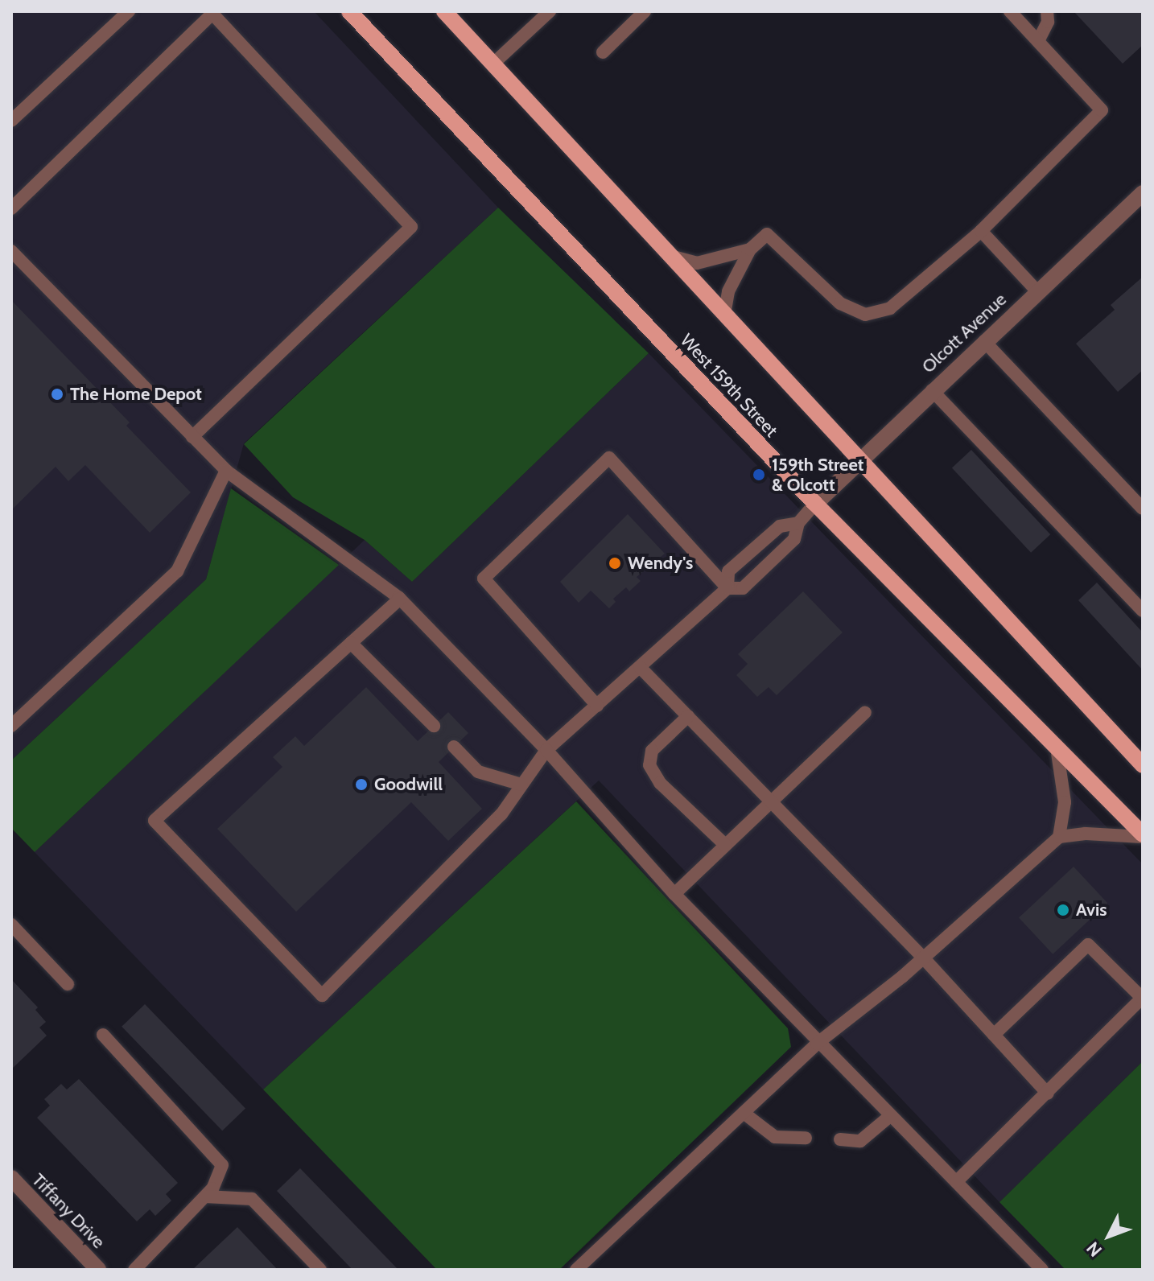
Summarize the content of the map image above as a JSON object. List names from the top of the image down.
{
  "streets": {
    "main road": ["West 159th Street"],
    "street": ["Olcott Avenue", "Tiffany Drive"]
  },
  "crossings": [
    ["Olcott Avenue", "West 159th Street"]
  ],
  "places": [
    "The Home Depot",
    "159th Street & Olcott",
    "Wendy's",
    "Goodwill",
    "Avis"
  ],
  "north": "bottom left"
}
